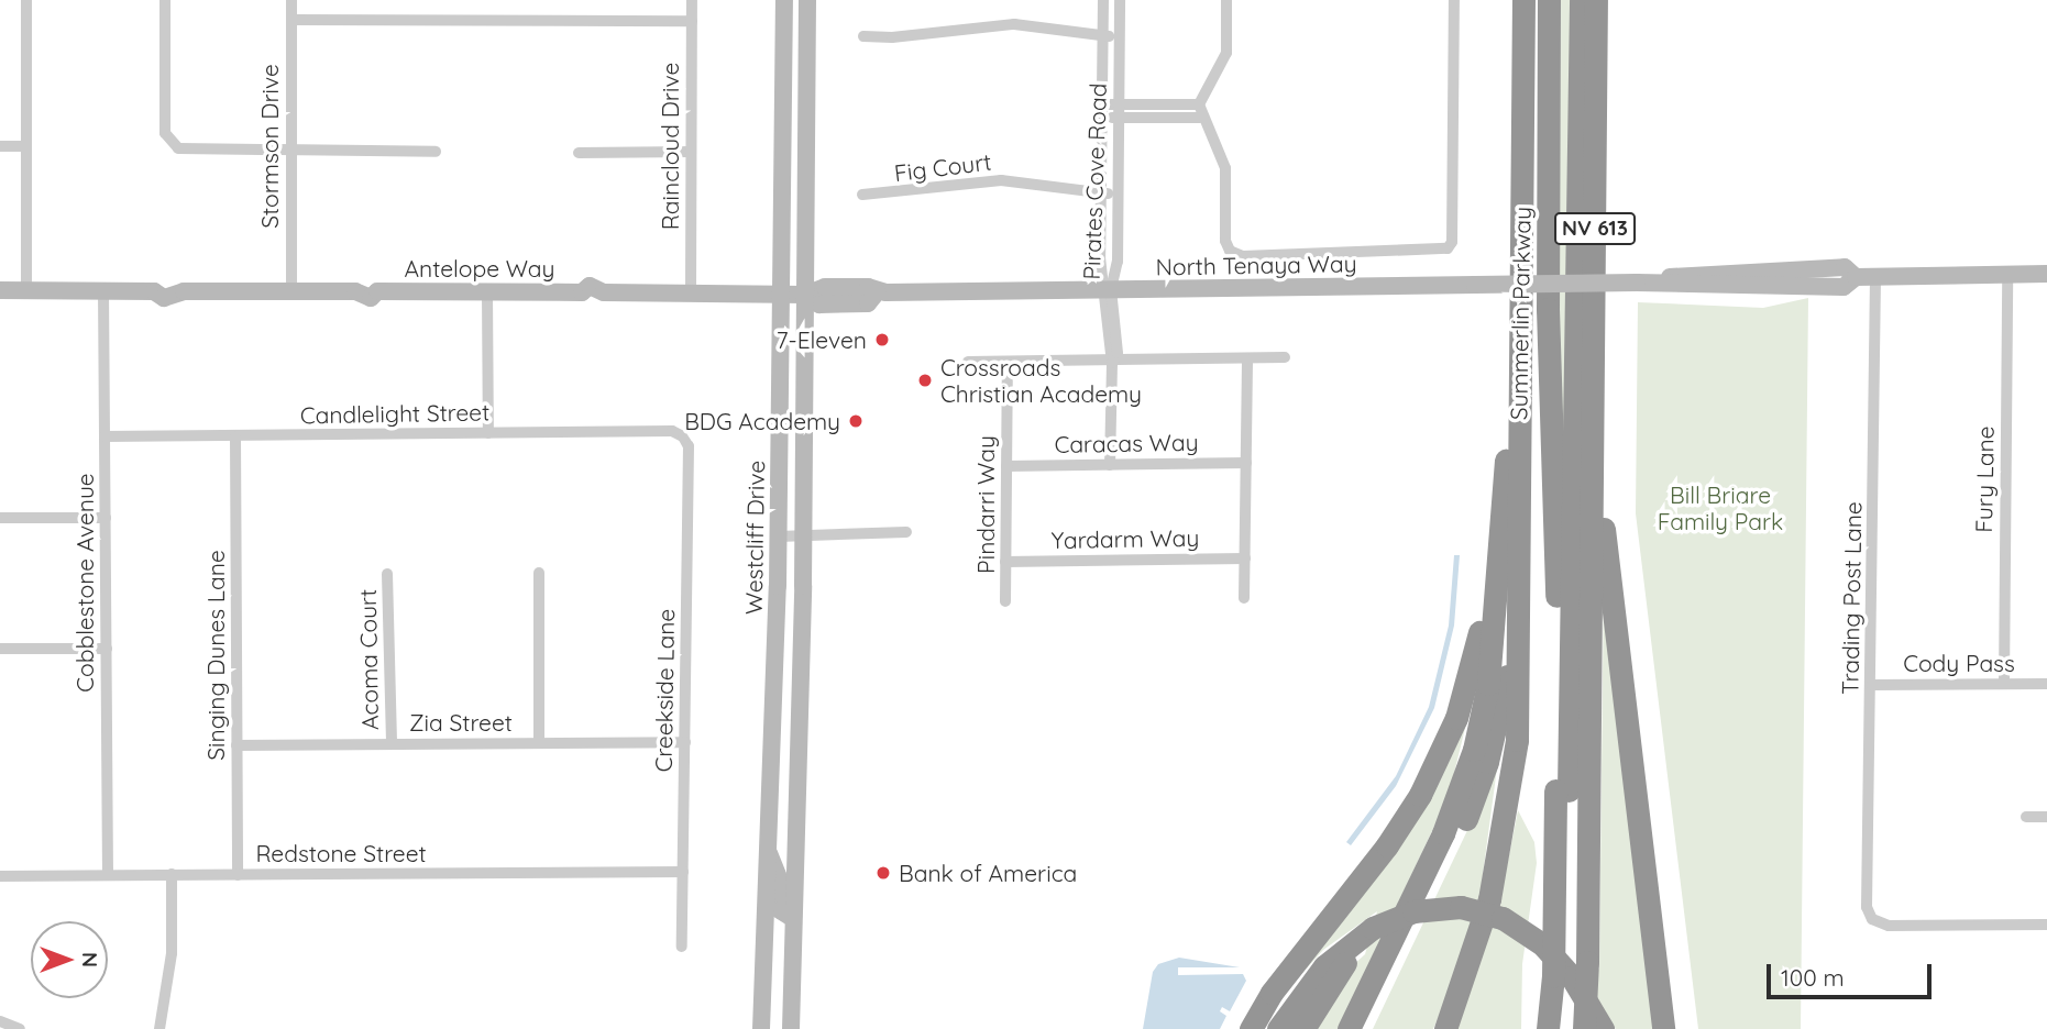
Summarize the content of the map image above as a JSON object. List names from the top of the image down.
{
  "streets": {
    "highway": ["NV 613", "Summerlin Parkway"],
    "main road": ["North Tenaya Way", "Antelope Way", "Westcliff Drive"],
    "street": [
      "Stormson Drive",
      "Raincloud Drive",
      "Fig Court",
      "Pirates Cove Road",
      "Candlelight Street",
      "Caracas Way",
      "Fury Lane",
      "Pindarri Way",
      "Yardarm Way",
      "Cobblestone Avenue",
      "Trading Post Lane",
      "Singing Dunes Lane",
      "Acoma Court",
      "Cody Pass",
      "Creekside Lane",
      "Zia Street",
      "Redstone Street"
    ]
  },
  "crossings": [
    ["Stormson Drive", "Antelope Way"],
    ["Raincloud Drive", "Antelope Way"],
    ["Fig Court", "Pirates Cove Road"],
    ["Pirates Cove Road", "North Tenaya Way"],
    ["Pirates Cove Road", "Caracas Way"],
    ["North Tenaya Way", "Antelope Way"],
    ["North Tenaya Way", "Fury Lane"],
    ["North Tenaya Way", "Westcliff Drive"],
    ["North Tenaya Way", "Trading Post Lane"],
    ["Antelope Way", "Westcliff Drive"],
    ["Antelope Way", "Cobblestone Avenue"],
    ["Candlelight Street", "Cobblestone Avenue"],
    ["Candlelight Street", "Singing Dunes Lane"],
    ["Candlelight Street", "Creekside Lane"],
    ["Caracas Way", "Pindarri Way"],
    ["Fury Lane", "Cody Pass"],
    ["Pindarri Way", "Yardarm Way"],
    ["Cobblestone Avenue", "Redstone Street"],
    ["Trading Post Lane", "Cody Pass"],
    ["Singing Dunes Lane", "Zia Street"],
    ["Singing Dunes Lane", "Redstone Street"],
    ["Acoma Court", "Zia Street"],
    ["Creekside Lane", "Zia Street"],
    ["Creekside Lane", "Redstone Street"]
  ],
  "parks": ["Bill Briare Family Park"],
  "places": [
    "7-Eleven",
    "Crossroads Christian Academy",
    "BDG Academy",
    "Bank of America"
  ],
  "scale_bar": "100 m",
  "north": "right"
}
